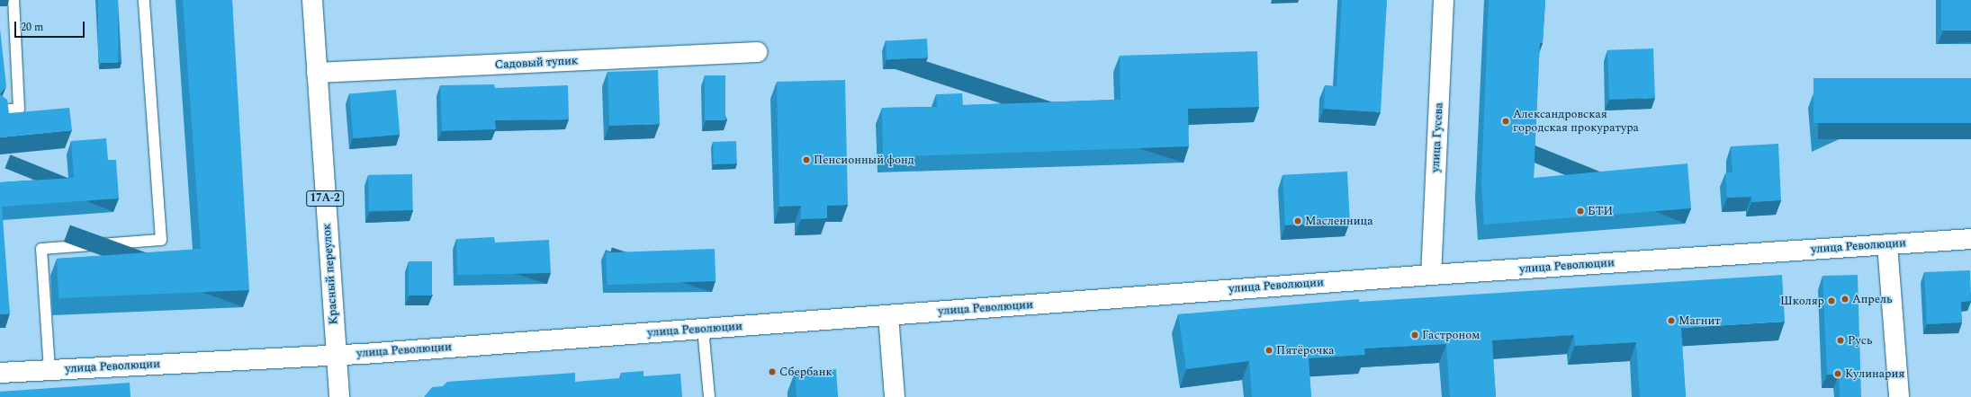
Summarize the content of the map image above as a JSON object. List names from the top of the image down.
{
  "streets": {
    "street": [
      "Садовый тупик",
      "улица Гусева",
      "17А-2",
      "улица Революции",
      "Красный переулок"
    ]
  },
  "crossings": [
    ["Садовый тупик", "Красный переулок"],
    ["улица Гусева", "улица Революции"],
    ["улица Революции", "Красный переулок"]
  ],
  "places": [
    "Александровская городская прокуратура",
    "Пенсионный фонд",
    "БТИ",
    "Масленница",
    "Апрель",
    "Школяр",
    "Магнит",
    "Гастроном",
    "Русь",
    "Пятёрочка",
    "Сбербанк",
    "Кулинария"
  ],
  "scale_bar": "20 m"
}
